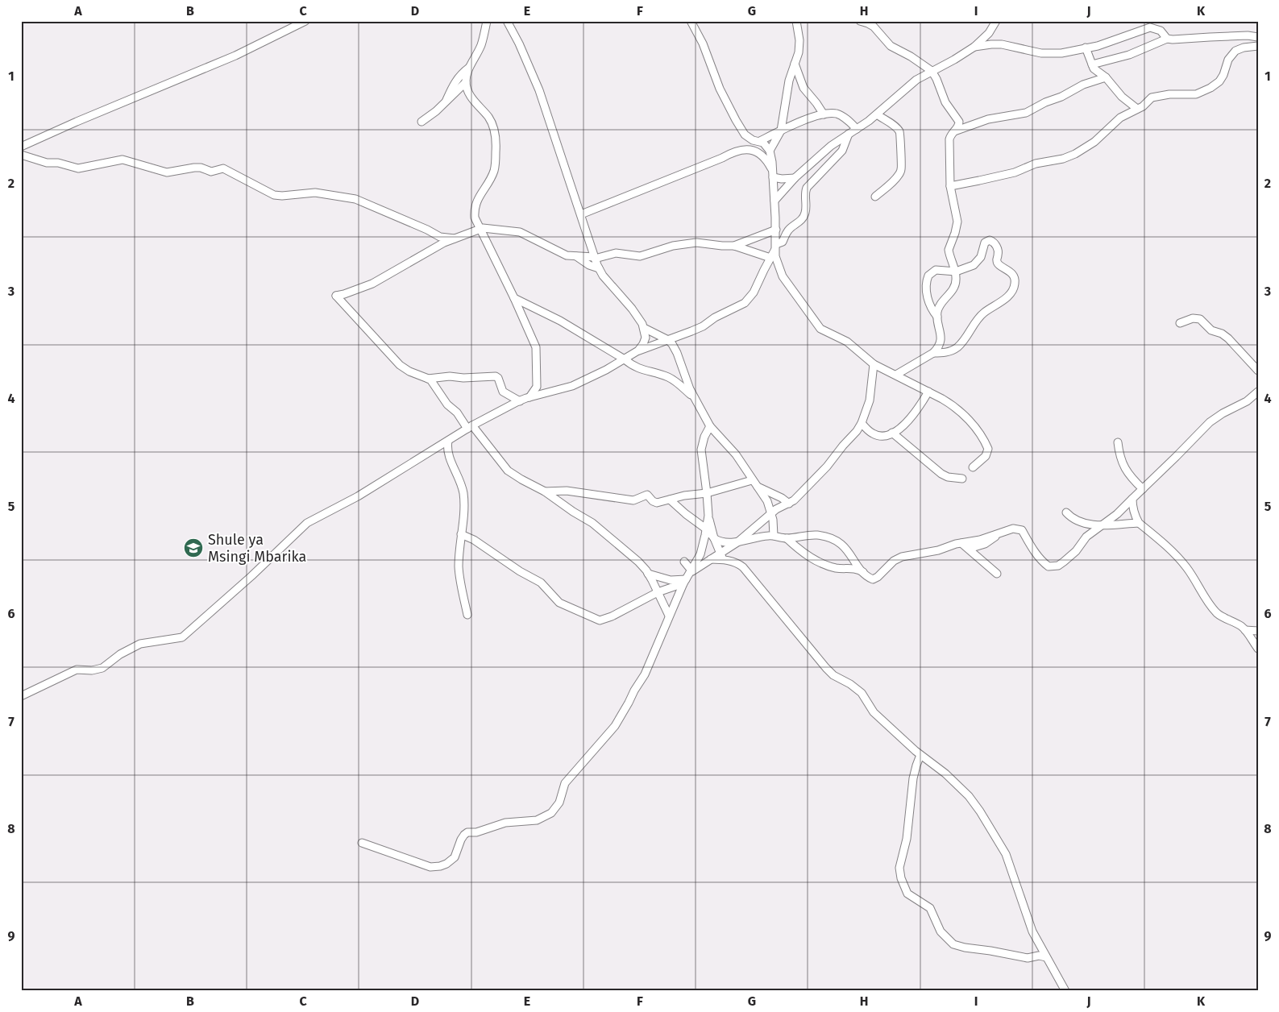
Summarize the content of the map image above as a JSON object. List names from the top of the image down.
{
  "places": {
    "school or university": ["Shule ya Msingi Mbarika"]
  },
  "grid": {
    "columns": [
      "A",
      "B",
      "C",
      "D",
      "E",
      "F",
      "G",
      "H",
      "I",
      "J",
      "K"
    ],
    "rows": [
      "1",
      "2",
      "3",
      "4",
      "5",
      "6",
      "7",
      "8",
      "9"
    ]
  }
}
